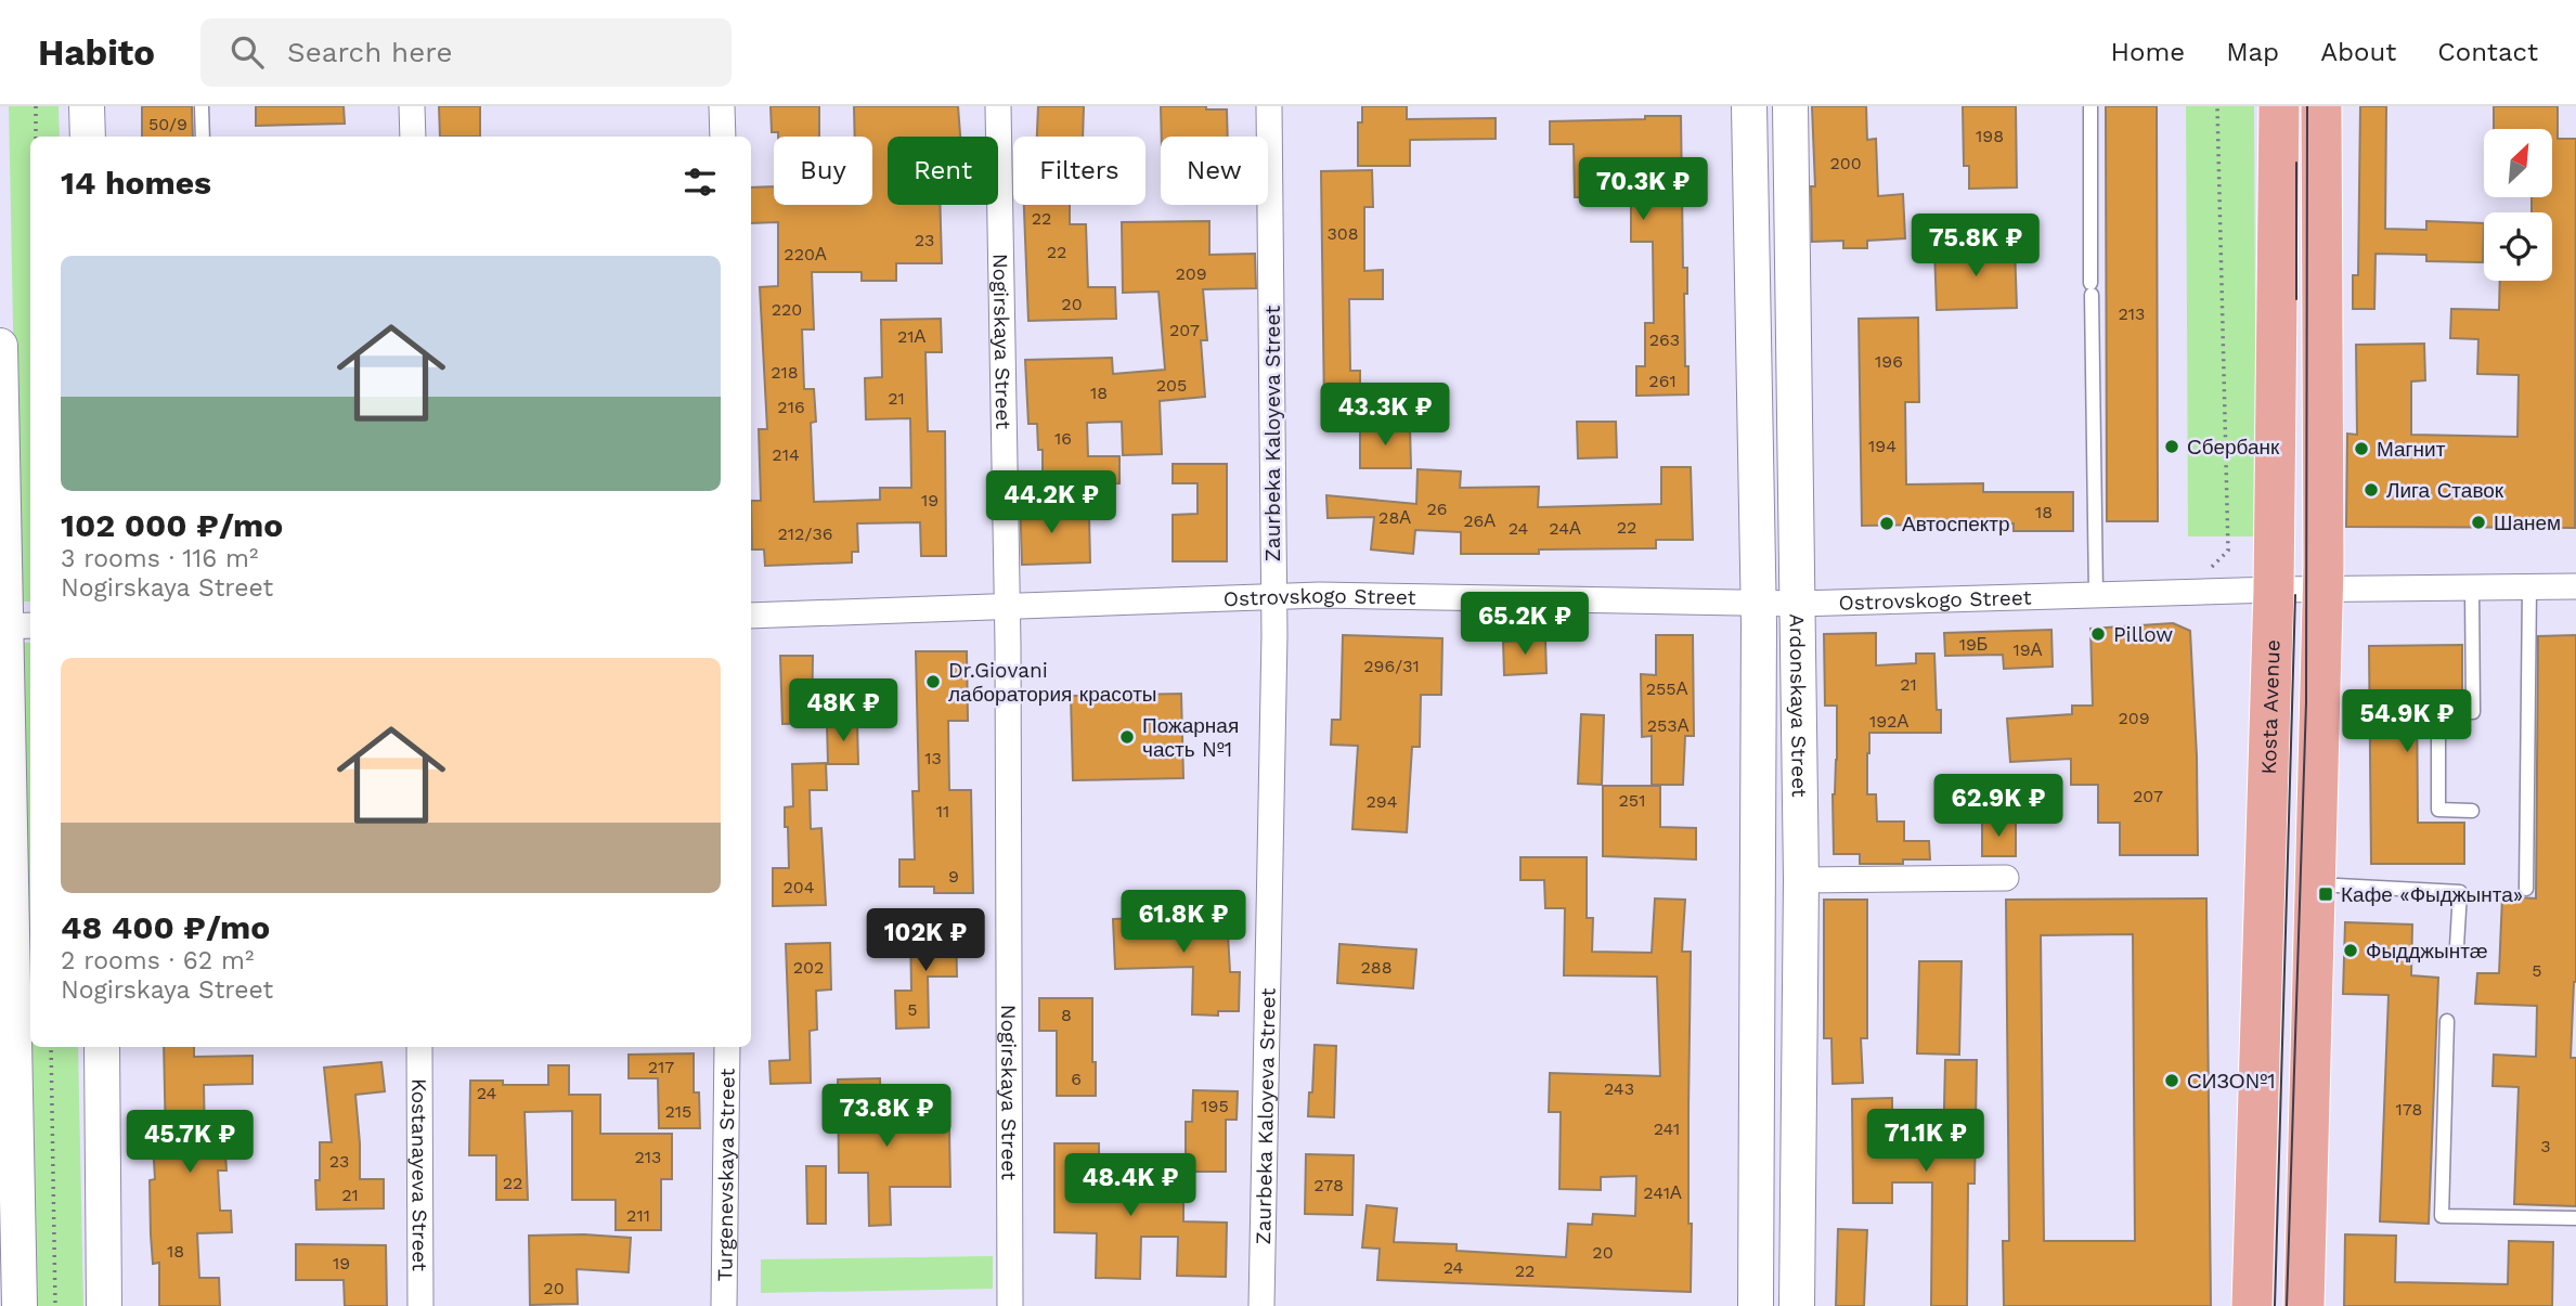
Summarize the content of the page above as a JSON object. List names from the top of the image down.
{
  "streets": {
    "main road": ["Ardonskaya Street", "Kosta Avenue"],
    "street": [
      "Nogirskaya Street",
      "Zaurbeka Kaloyeva Street",
      "Ostrovskogo Street",
      "Kostanayeva Street",
      "Turgenevskaya Street"
    ]
  },
  "crossings": [
    ["Nogirskaya Street", "Ostrovskogo Street"],
    ["Zaurbeka Kaloyeva Street", "Ostrovskogo Street"],
    ["Ostrovskogo Street", "Ardonskaya Street"],
    ["Ostrovskogo Street", "Kosta Avenue"]
  ],
  "places": {
    "other": [
      "Сбербанк",
      "Магнит",
      "Лига Ставок",
      "Шанем",
      "Автоспектр",
      "Pillow",
      "Dr.Giovani лаборатория красоты",
      "Пожарная часть №1",
      "Фыдджынтӕ",
      "СИЗО№1"
    ],
    "transit": ["Кафе «Фыджынта»"]
  },
  "house_numbers": [
    "50/9",
    "198",
    "200",
    "22",
    "308",
    "23",
    "22",
    "220А",
    "209",
    "20",
    "220",
    "213",
    "207",
    "21А",
    "263",
    "196",
    "218",
    "261",
    "205",
    "18",
    "21",
    "216",
    "16",
    "194",
    "214",
    "19",
    "26",
    "18",
    "28А",
    "26А",
    "22",
    "24",
    "24А",
    "212/36",
    "19Б",
    "19А",
    "296/31",
    "21",
    "255А",
    "209",
    "192А",
    "253А",
    "13",
    "207",
    "251",
    "294",
    "11",
    "9",
    "204",
    "202",
    "288",
    "5",
    "5",
    "8",
    "217",
    "6",
    "243",
    "24",
    "195",
    "178",
    "215",
    "241",
    "3",
    "213",
    "23",
    "22",
    "278",
    "241А",
    "21",
    "211",
    "18",
    "20",
    "19",
    "24",
    "22",
    "20"
  ],
  "north": "top right",
  "page": {
    "header": "Habito",
    "search": "Search here",
    "nav": [
      "Home",
      "Map",
      "About",
      "Contact"
    ],
    "chip": [
      "Buy",
      "Rent",
      "Filters",
      "New"
    ],
    "heading": "14 homes",
    "price": [
      "70.3K ₽",
      "75.8K ₽",
      "43.3K ₽",
      "44.2K ₽",
      "65.2K ₽",
      "48K ₽",
      "54.9K ₽",
      "62.9K ₽",
      "61.8K ₽",
      "102K ₽",
      "73.8K ₽",
      "71.1K ₽",
      "45.7K ₽",
      "48.4K ₽"
    ],
    "list": [
      {
        "name": "102 000 ₽/mo",
        "note": "3 rooms · 116 m² · Nogirskaya Street"
      },
      {
        "name": "48 400 ₽/mo",
        "note": "2 rooms · 62 m² · Nogirskaya Street"
      }
    ]
  }
}
